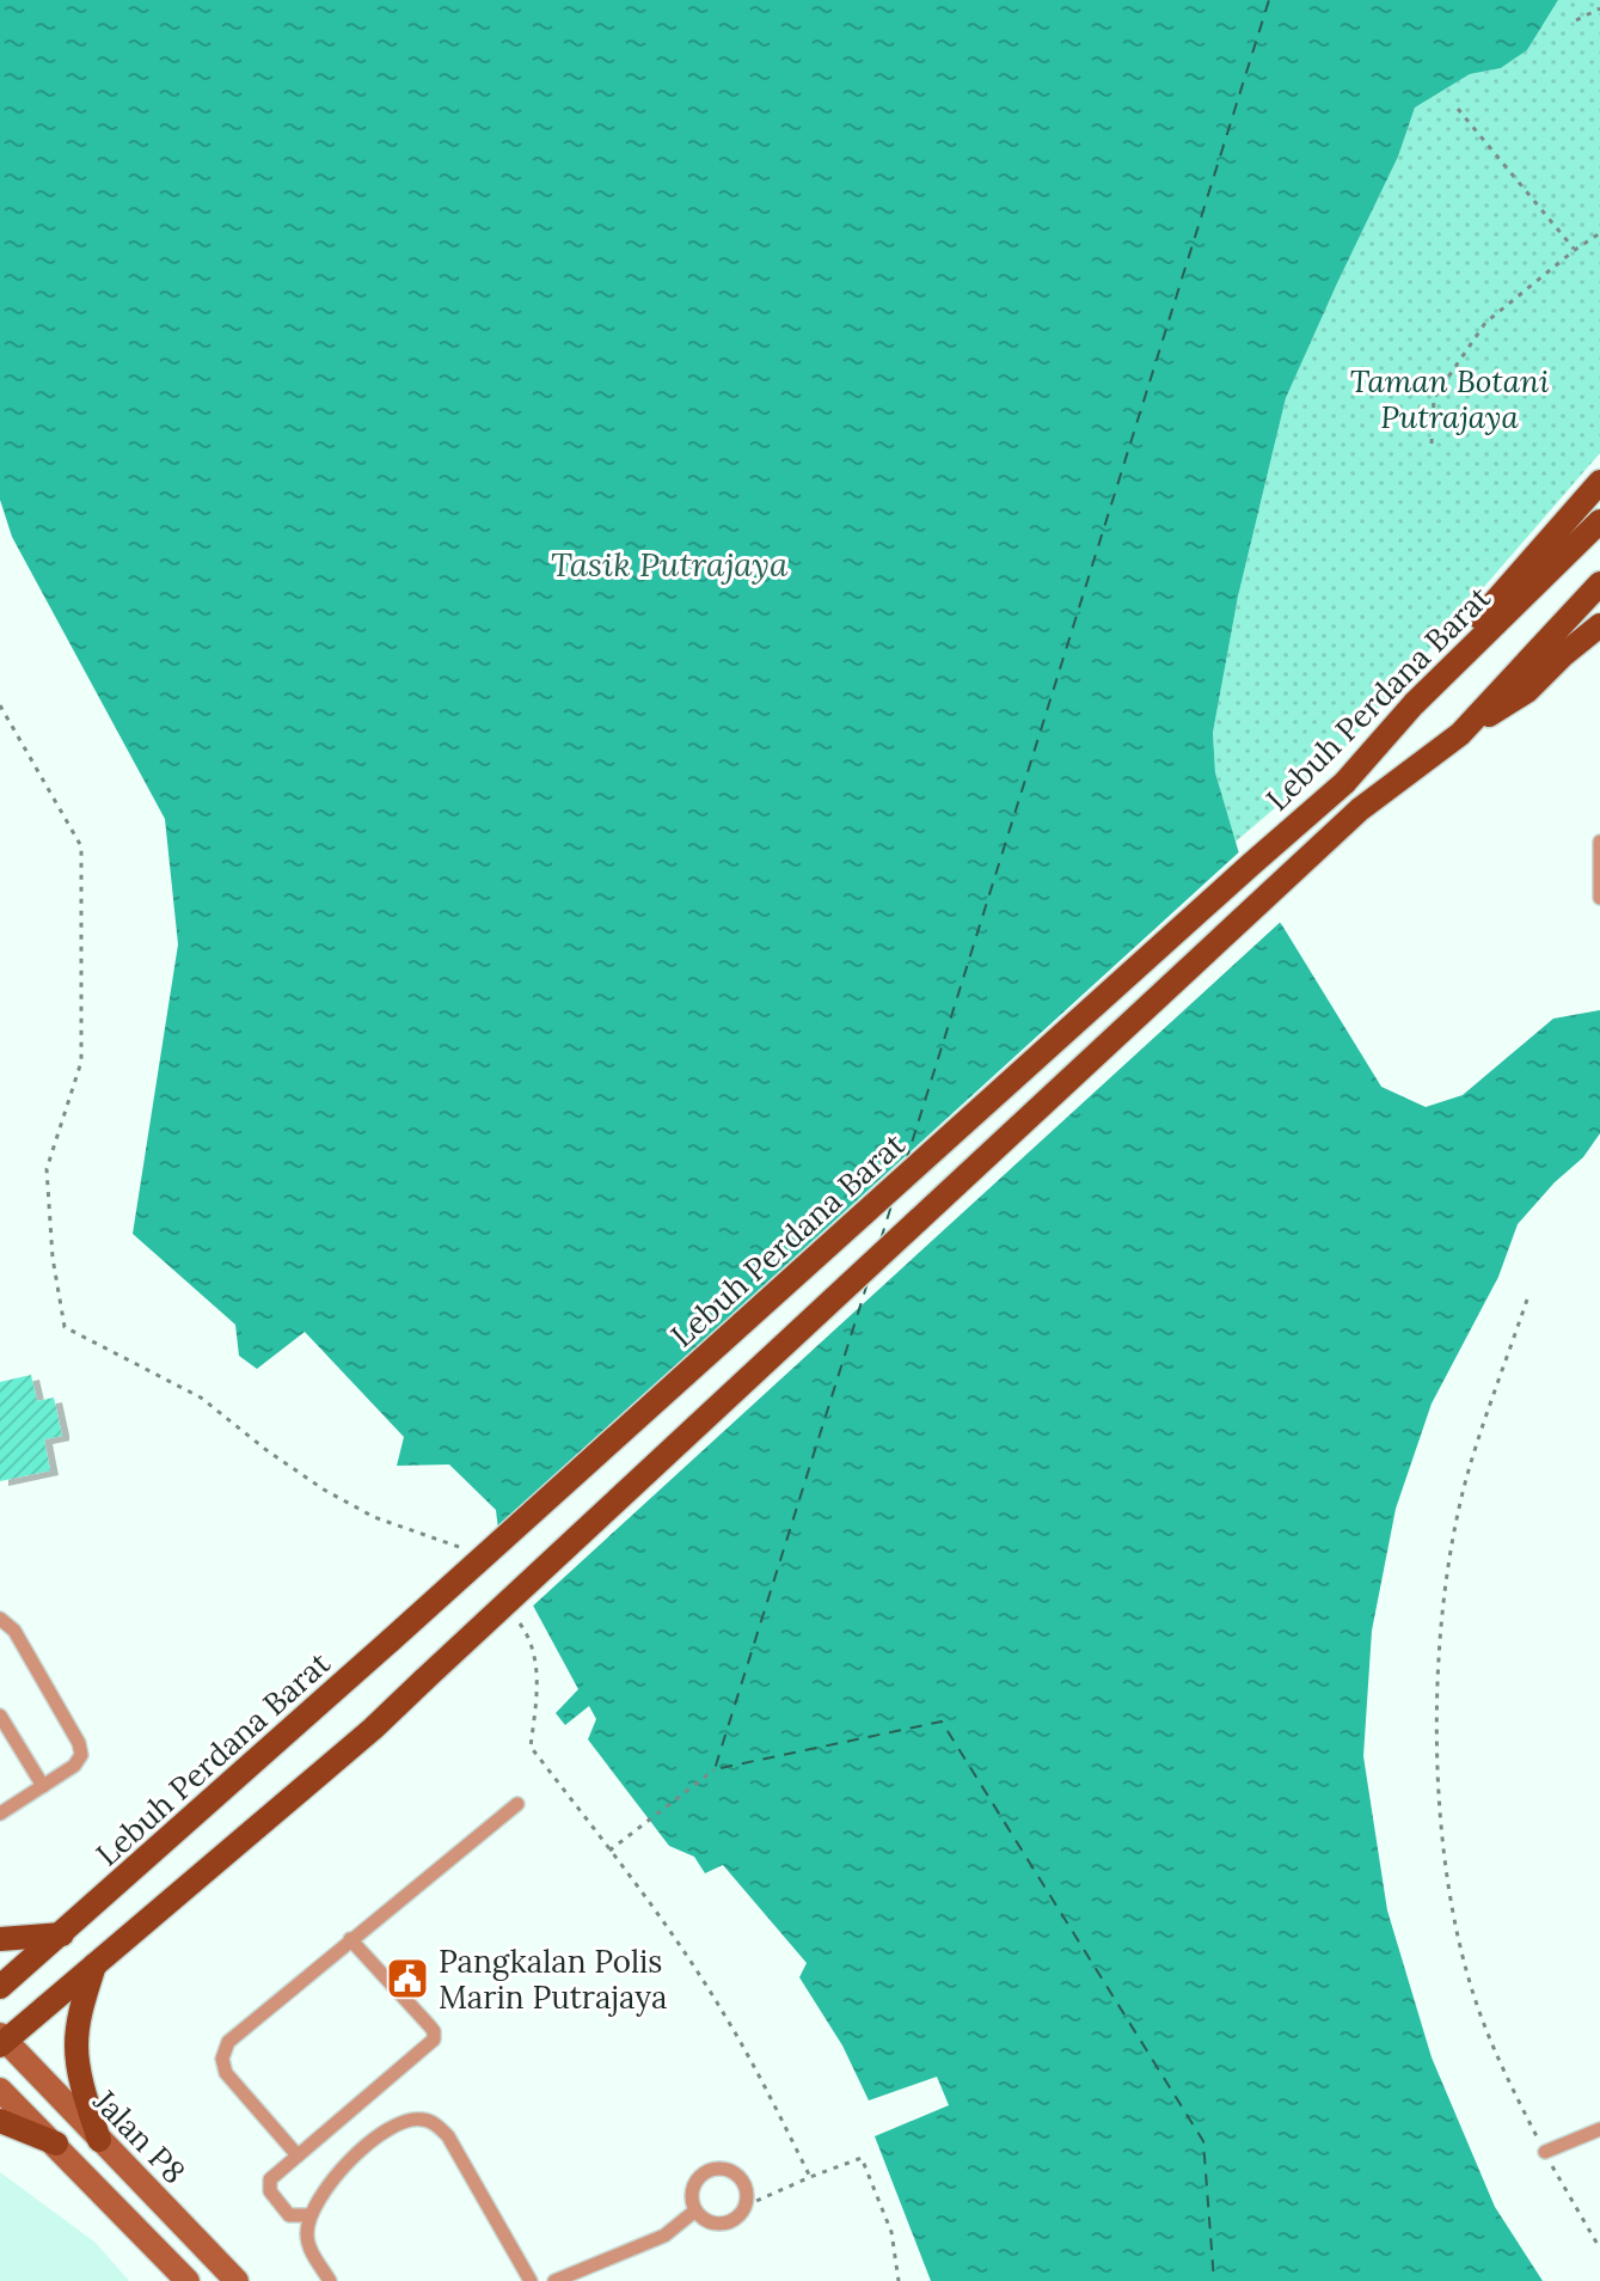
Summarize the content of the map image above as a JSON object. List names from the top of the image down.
{
  "streets": {
    "main road": ["Lebuh Perdana Barat"],
    "street": ["Jalan P8"]
  },
  "crossings": [
    ["Lebuh Perdana Barat", "Jalan P8"]
  ],
  "water": ["Tasik Putrajaya"],
  "parks": ["Taman Botani Putrajaya"],
  "places": {
    "public building": ["Pangkalan Polis Marin Putrajaya"]
  }
}
